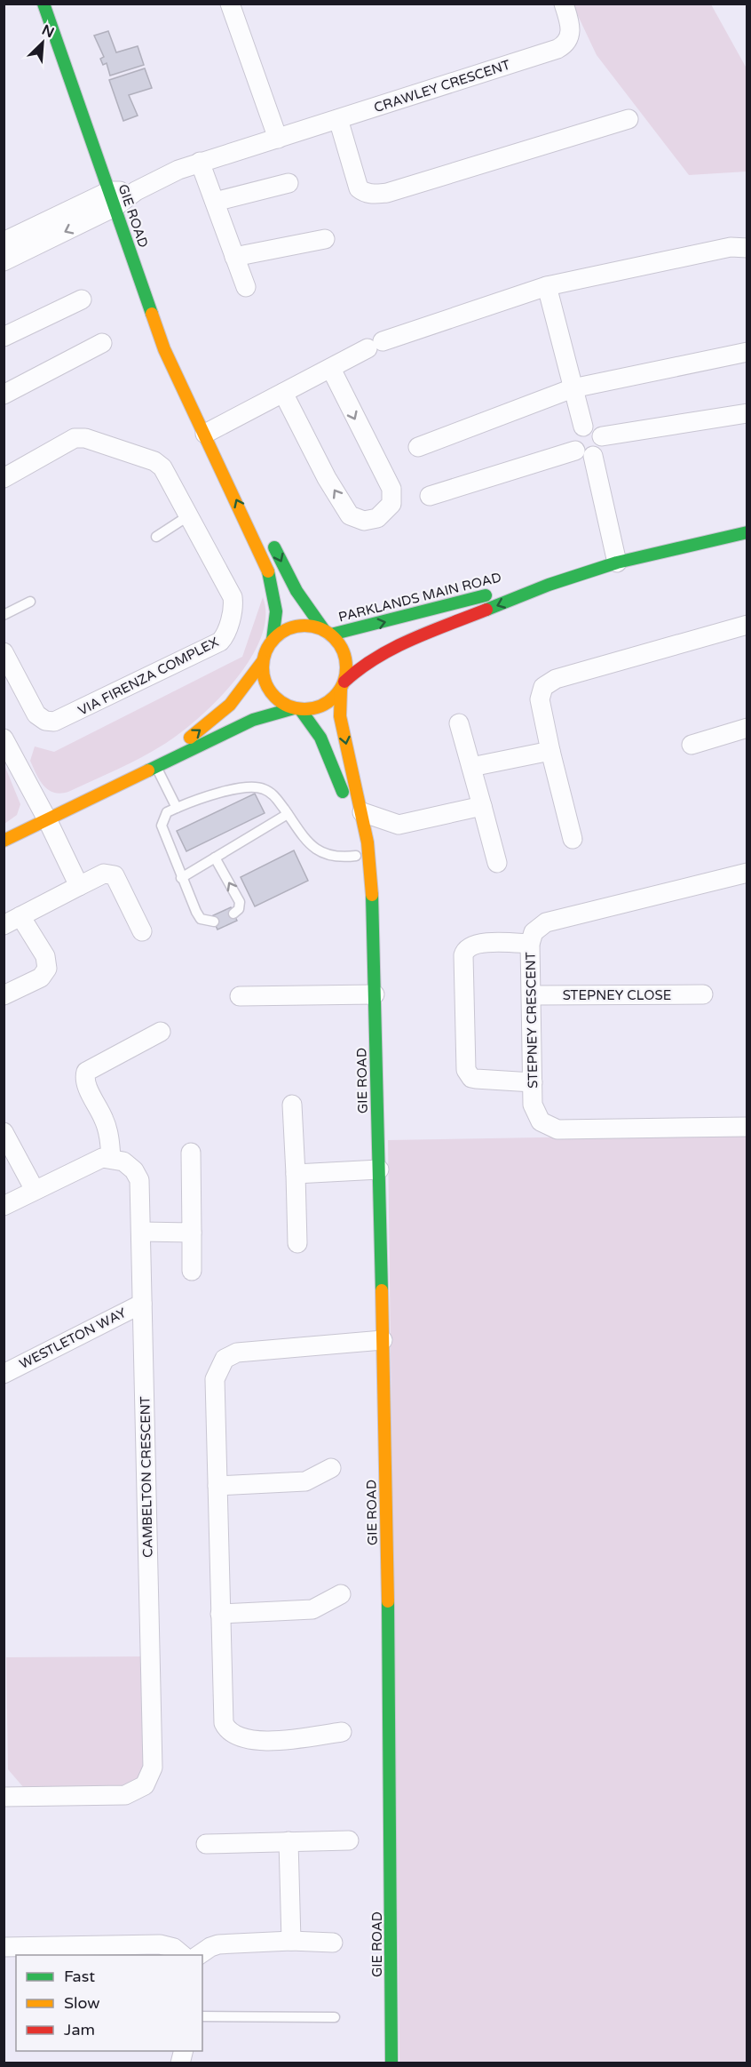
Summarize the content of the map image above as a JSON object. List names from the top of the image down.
{
  "streets": {
    "street": [
      "CRAWLEY CRESCENT",
      "GIE ROAD",
      "PARKLANDS MAIN ROAD",
      "VIA FIRENZA COMPLEX",
      "STEPNEY CLOSE",
      "STEPNEY CRESCENT",
      "WESTLETON WAY",
      "CAMBELTON CRESCENT"
    ]
  },
  "crossings": [
    ["CRAWLEY CRESCENT", "GIE ROAD"],
    ["GIE ROAD", "PARKLANDS MAIN ROAD"],
    ["STEPNEY CLOSE", "STEPNEY CRESCENT"],
    ["WESTLETON WAY", "CAMBELTON CRESCENT"]
  ],
  "legend": ["Fast", "Slow", "Jam"],
  "north": "top right"
}
